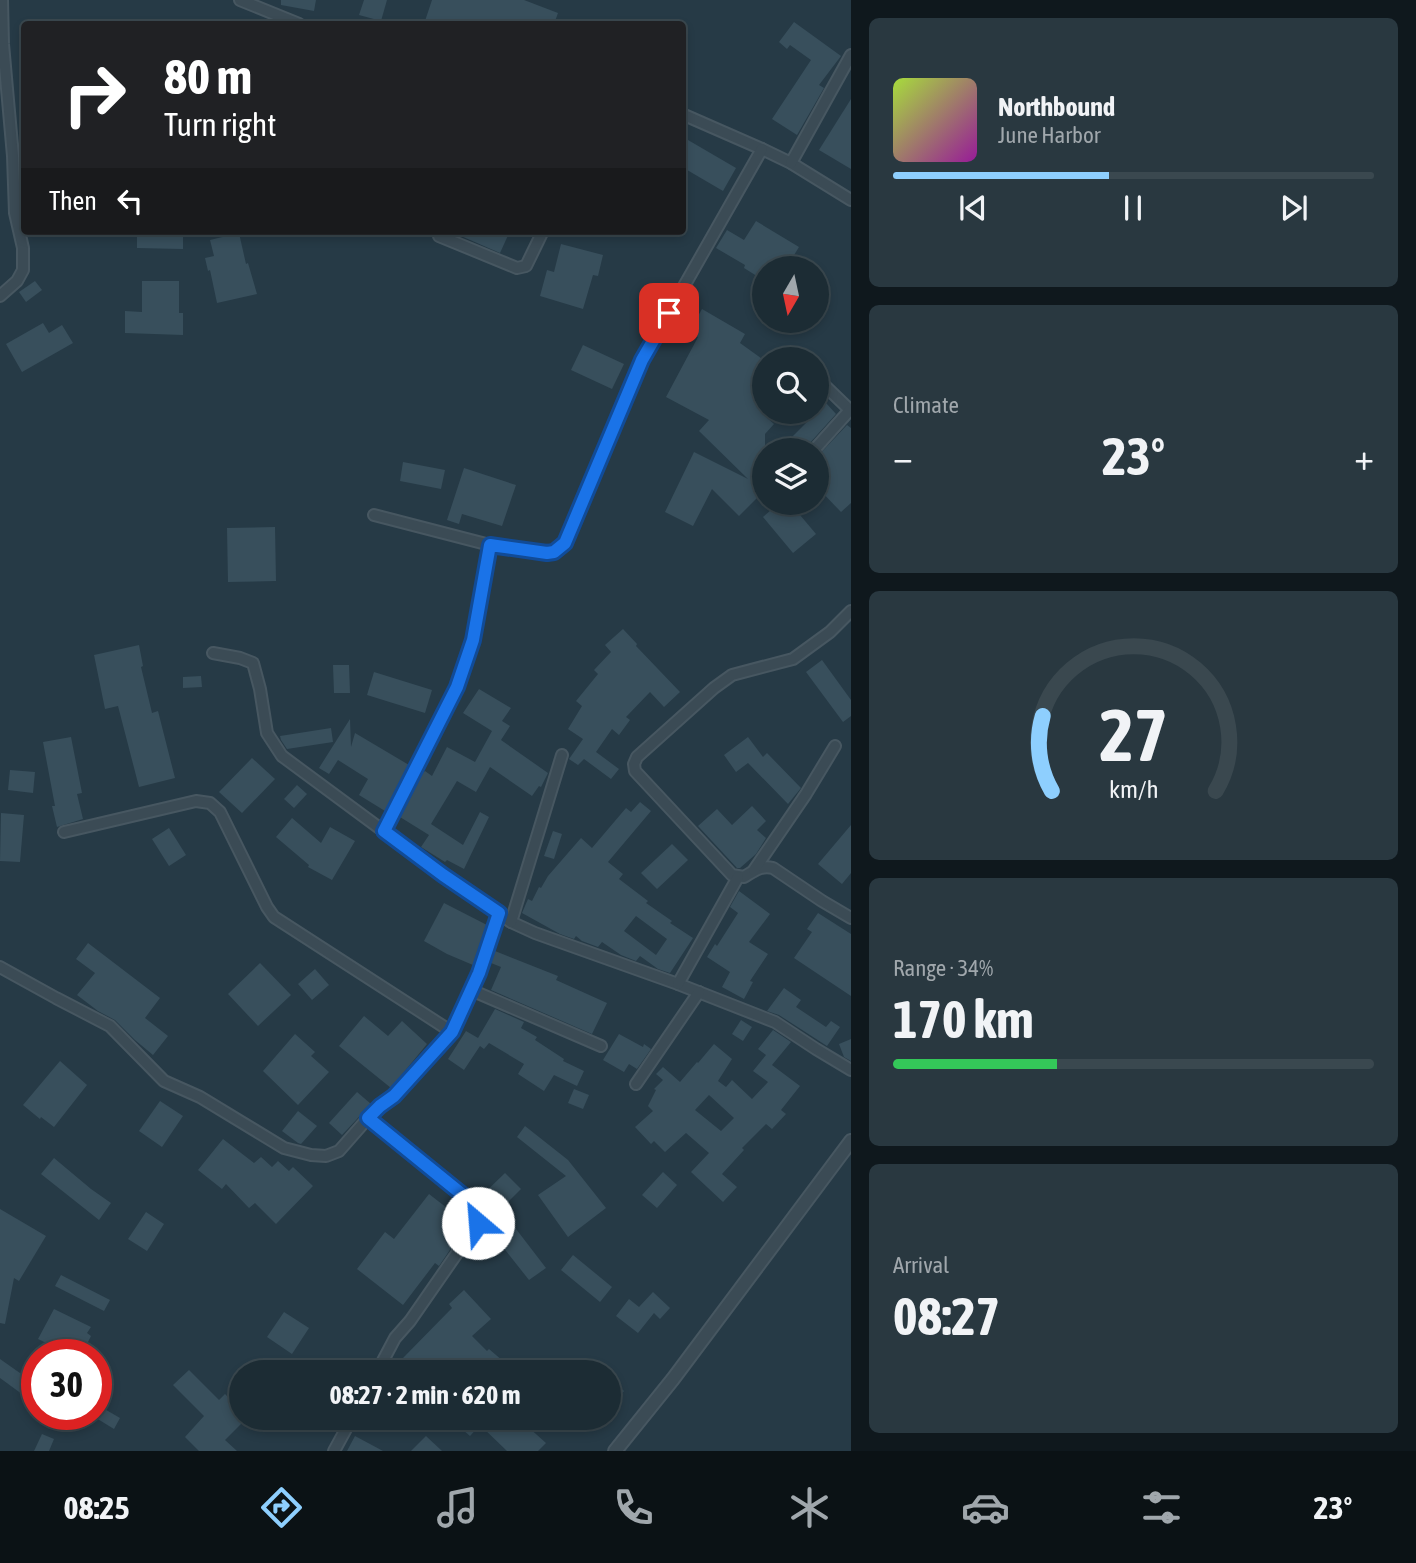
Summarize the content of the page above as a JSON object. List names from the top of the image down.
{
  "north": "bottom",
  "page": {
    "turn": ["80 m", "Turn right"],
    "song": ["Northbound", "June Harbor"],
    "then": "Then",
    "tile": [
      "Climate",
      ["Range · 34%", "170 km"],
      ["Arrival", "08:27"]
    ],
    "heat": ["−", "23°", "+"],
    "limit": "30",
    "trip": "08:27 · 2 min · 620 m",
    "tabs": ["08:25", "23°"],
    "gauge": ["27", "km/h"]
  }
}
